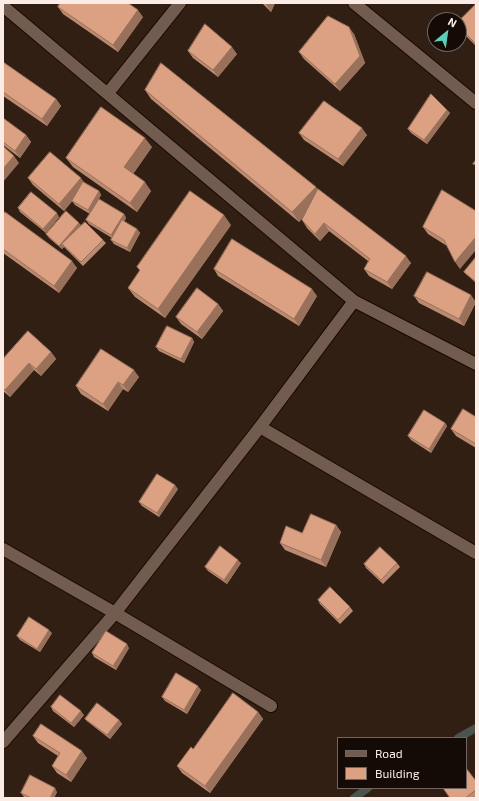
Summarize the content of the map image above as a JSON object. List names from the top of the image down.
{
  "legend": ["Road", "Building"],
  "north": "top right"
}
